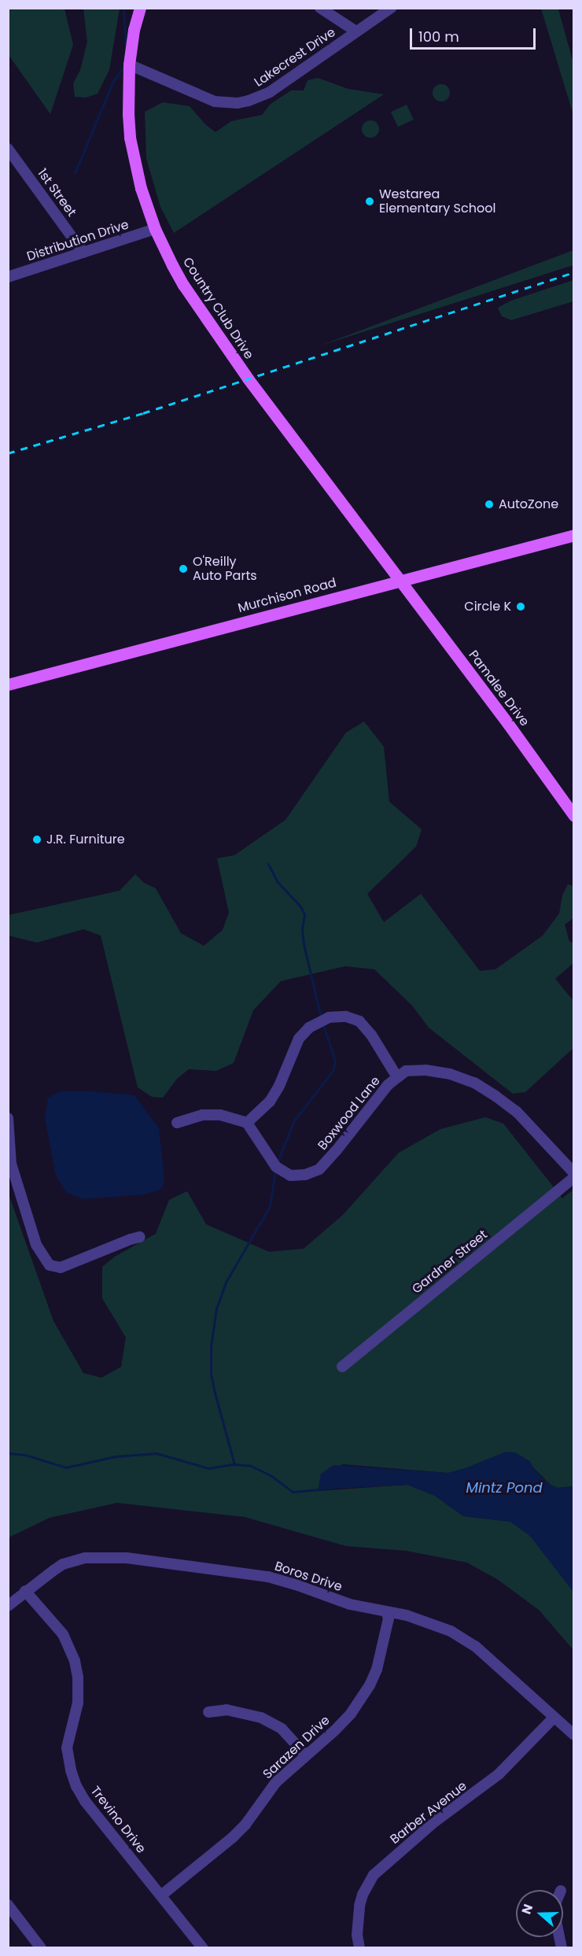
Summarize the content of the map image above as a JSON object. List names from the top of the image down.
{
  "streets": {
    "main road": ["Country Club Drive", "Murchison Road", "Pamalee Drive"],
    "street": [
      "Lakecrest Drive",
      "1st Street",
      "Distribution Drive",
      "Boxwood Lane",
      "Gardner Street",
      "Boros Drive",
      "Sarazen Drive",
      "Barber Avenue",
      "Trevino Drive"
    ]
  },
  "crossings": [
    ["Lakecrest Drive", "Country Club Drive"],
    ["1st Street", "Distribution Drive"],
    ["Distribution Drive", "Country Club Drive"],
    ["Country Club Drive", "Murchison Road"],
    ["Country Club Drive", "Pamalee Drive"],
    ["Murchison Road", "Pamalee Drive"],
    ["Boros Drive", "Sarazen Drive"],
    ["Boros Drive", "Barber Avenue"],
    ["Boros Drive", "Trevino Drive"],
    ["Sarazen Drive", "Trevino Drive"]
  ],
  "water": ["Mintz Pond"],
  "places": [
    "Westarea Elementary School",
    "AutoZone",
    "O'Reilly Auto Parts",
    "Circle K",
    "J.R. Furniture"
  ],
  "scale_bar": "100 m",
  "north": "left"
}
